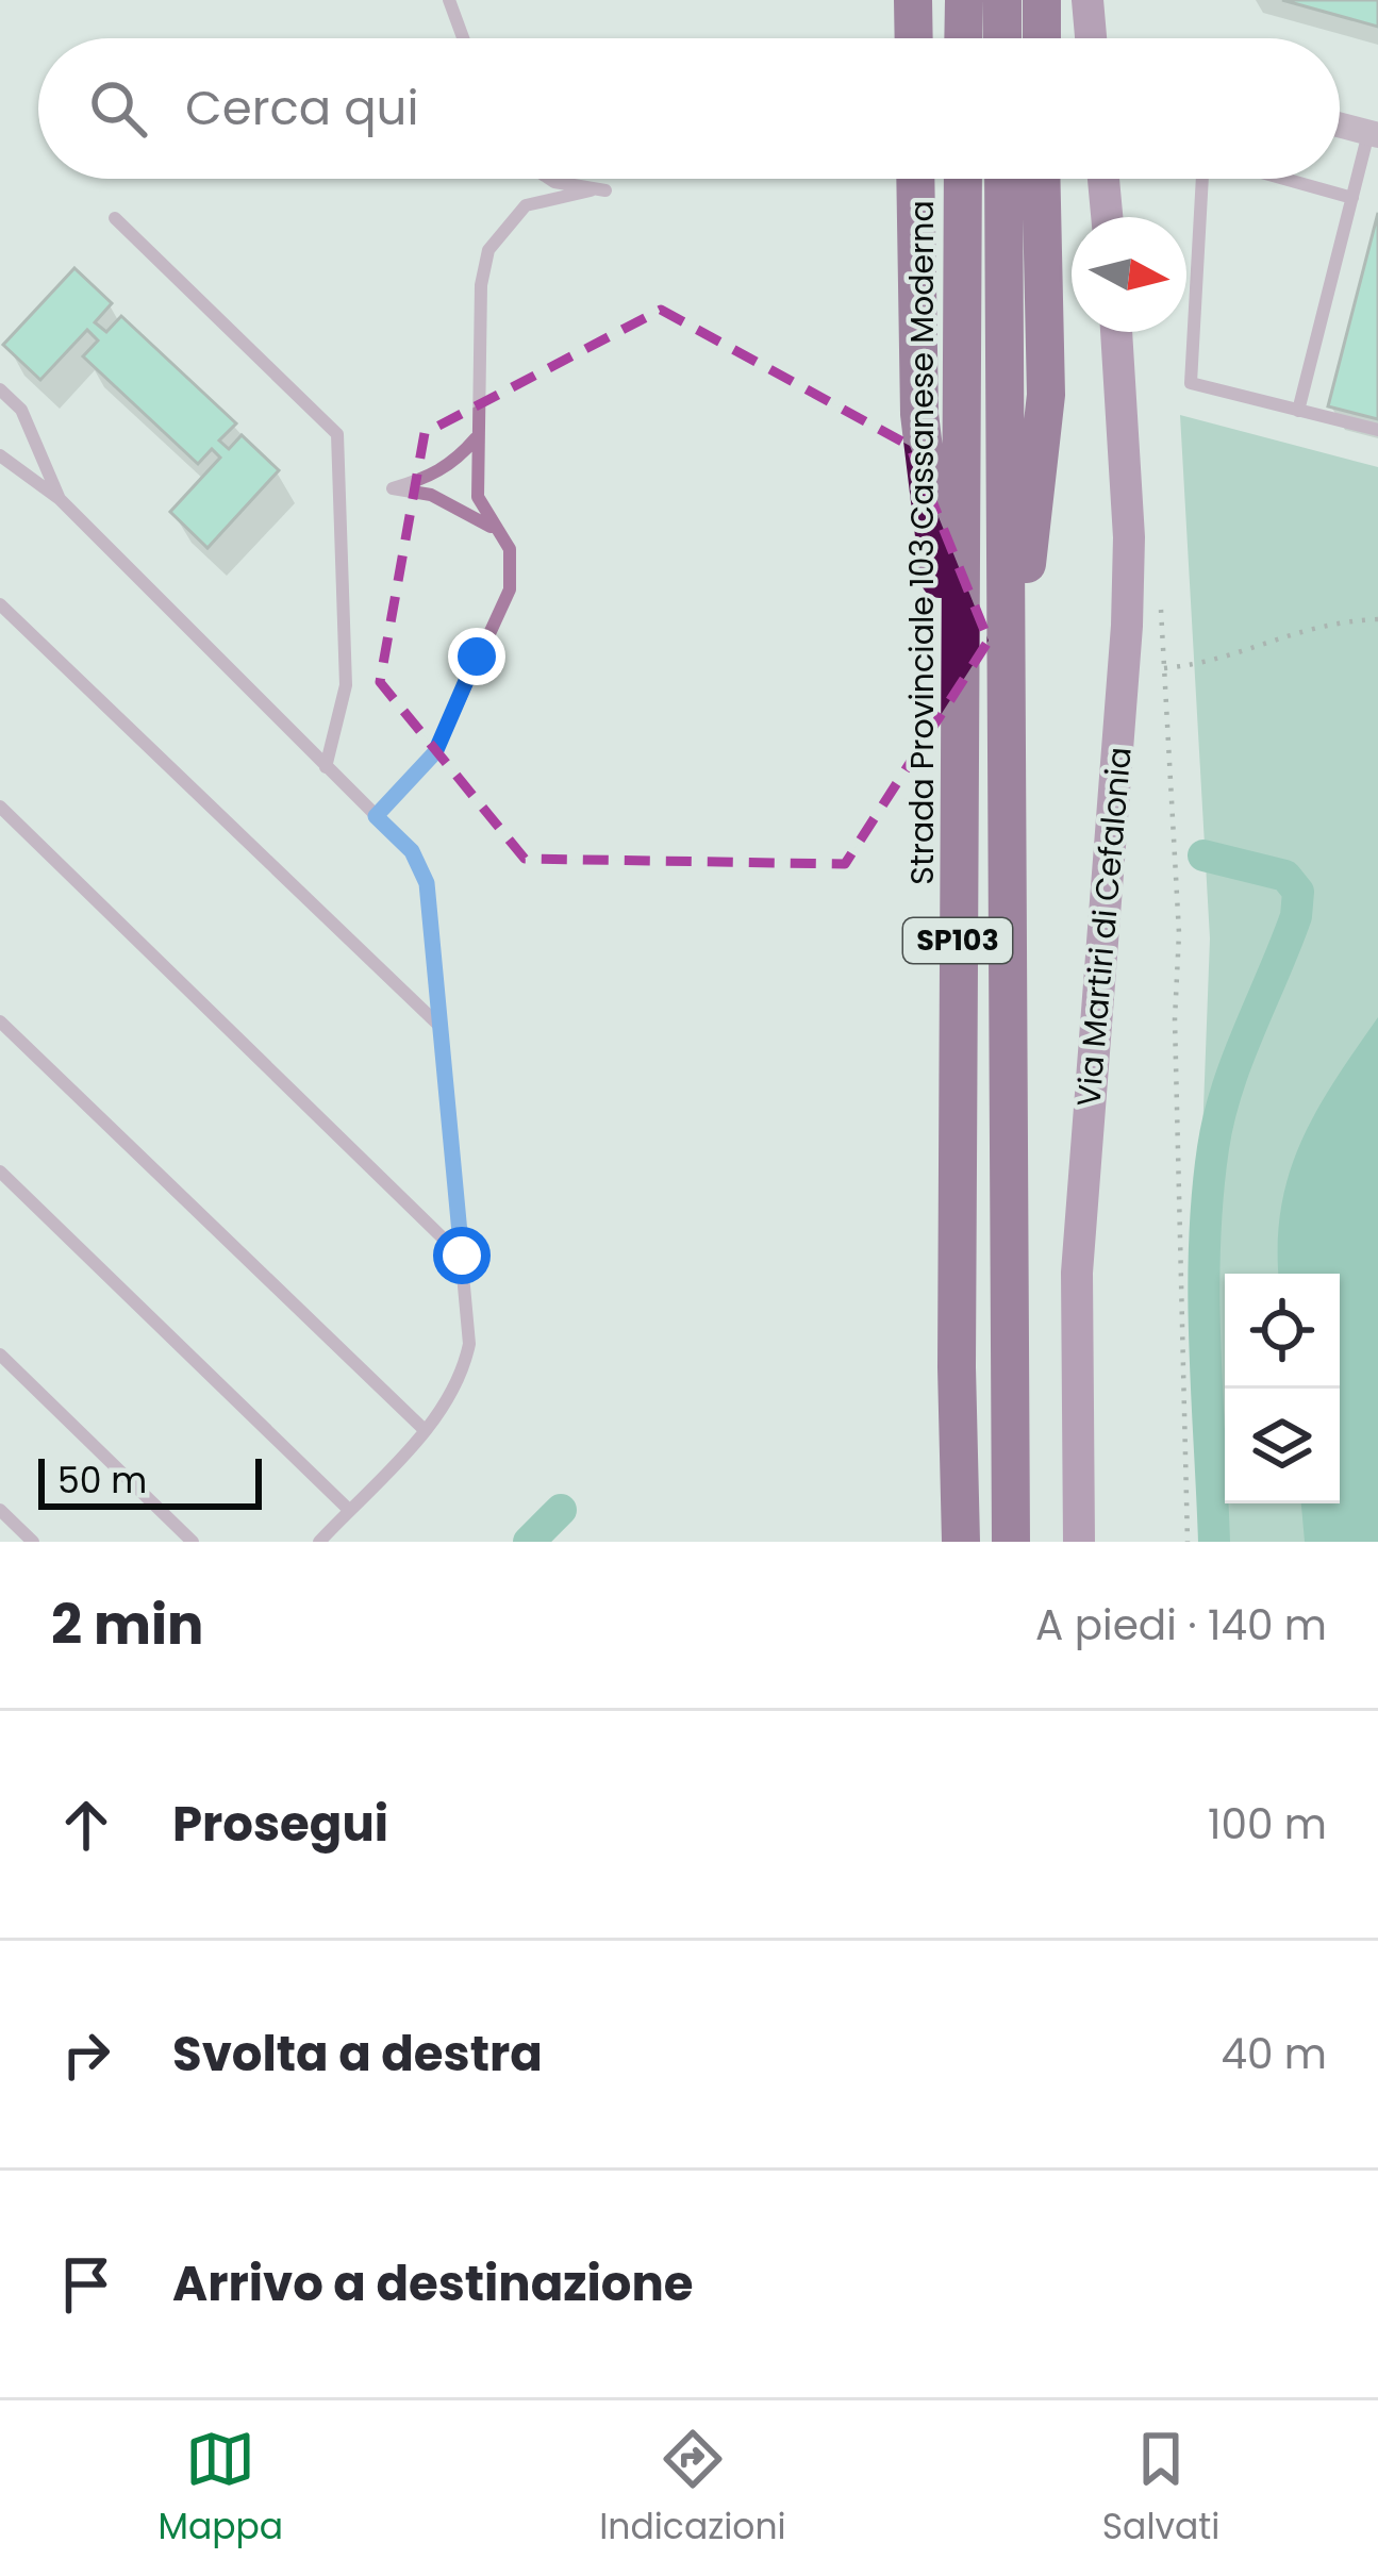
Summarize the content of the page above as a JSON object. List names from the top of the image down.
{
  "streets": {
    "highway": ["Strada Provinciale 103 Cassanese Moderna", "SP103"],
    "street": ["Via Martiri di Cefalonia"]
  },
  "crossings": [
    ["Strada Provinciale 103 Cassanese Moderna", "SP103"]
  ],
  "scale_bar": "50 m",
  "north": "right",
  "page": {
    "search": "Cerca qui",
    "scale": "50 m",
    "heading": ["2 min", "A piedi · 140 m"],
    "list": [
      ["Prosegui", "100 m"],
      ["Svolta a destra", "40 m"],
      "Arrivo a destinazione"
    ],
    "nav": ["Mappa", "Indicazioni", "Salvati"]
  }
}
